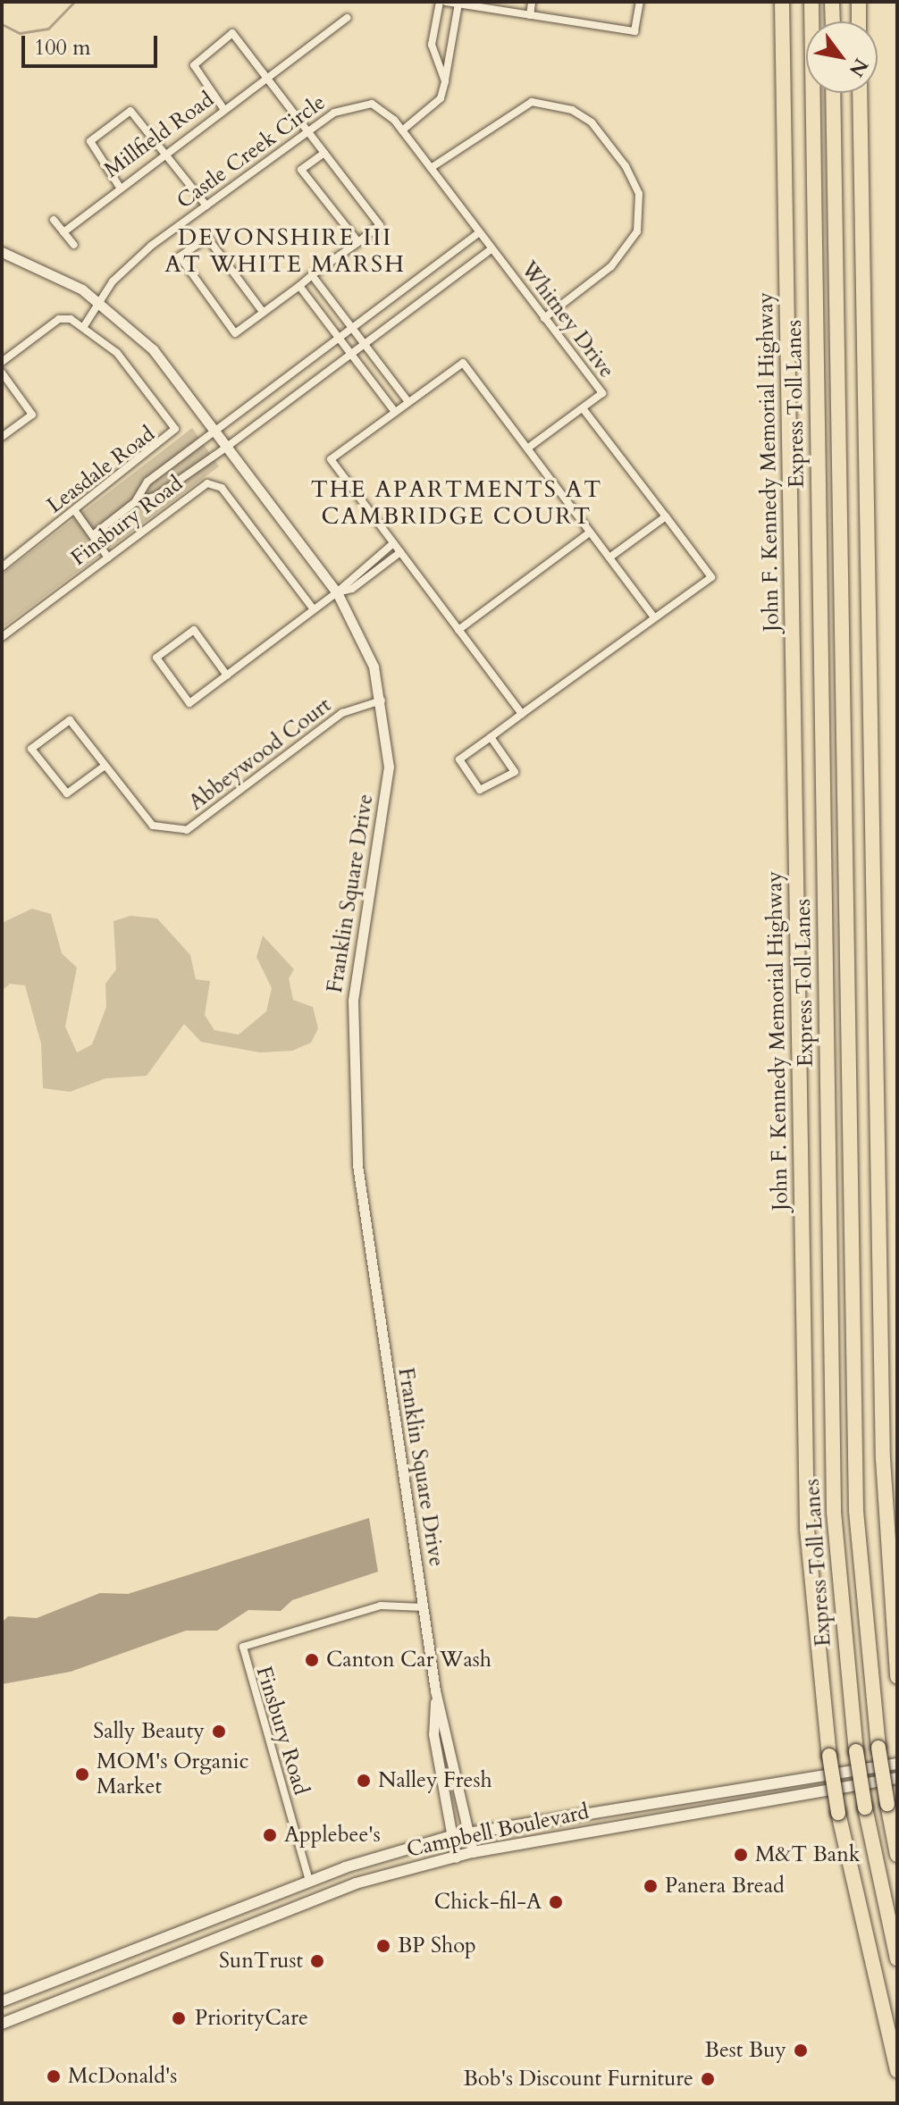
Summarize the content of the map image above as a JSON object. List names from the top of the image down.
{
  "streets": {
    "highway": ["Express Toll Lanes", "John F. Kennedy Memorial Highway"],
    "main road": ["Campbell Boulevard"],
    "street": [
      "Millfield Road",
      "Castle Creek Circle",
      "Whitney Drive",
      "Leasdale Road",
      "Finsbury Road",
      "Abbeywood Court",
      "Franklin Square Drive"
    ]
  },
  "crossings": [
    ["Castle Creek Circle", "Whitney Drive"],
    ["Castle Creek Circle", "Leasdale Road"],
    ["Castle Creek Circle", "Franklin Square Drive"],
    ["Finsbury Road", "Franklin Square Drive"],
    ["Finsbury Road", "Campbell Boulevard"],
    ["Abbeywood Court", "Franklin Square Drive"],
    ["Franklin Square Drive", "Campbell Boulevard"]
  ],
  "districts": ["DEVONSHIRE III AT WHITE MARSH", "THE APARTMENTS AT CAMBRIDGE COURT"],
  "places": [
    "Canton Car Wash",
    "Sally Beauty",
    "MOM's Organic Market",
    "Nalley Fresh",
    "Applebee's",
    "M&T Bank",
    "Panera Bread",
    "Chick-fil-A",
    "BP Shop",
    "SunTrust",
    "PriorityCare",
    "Best Buy",
    "McDonald's",
    "Bob's Discount Furniture"
  ],
  "scale_bar": "100 m",
  "north": "bottom right"
}
